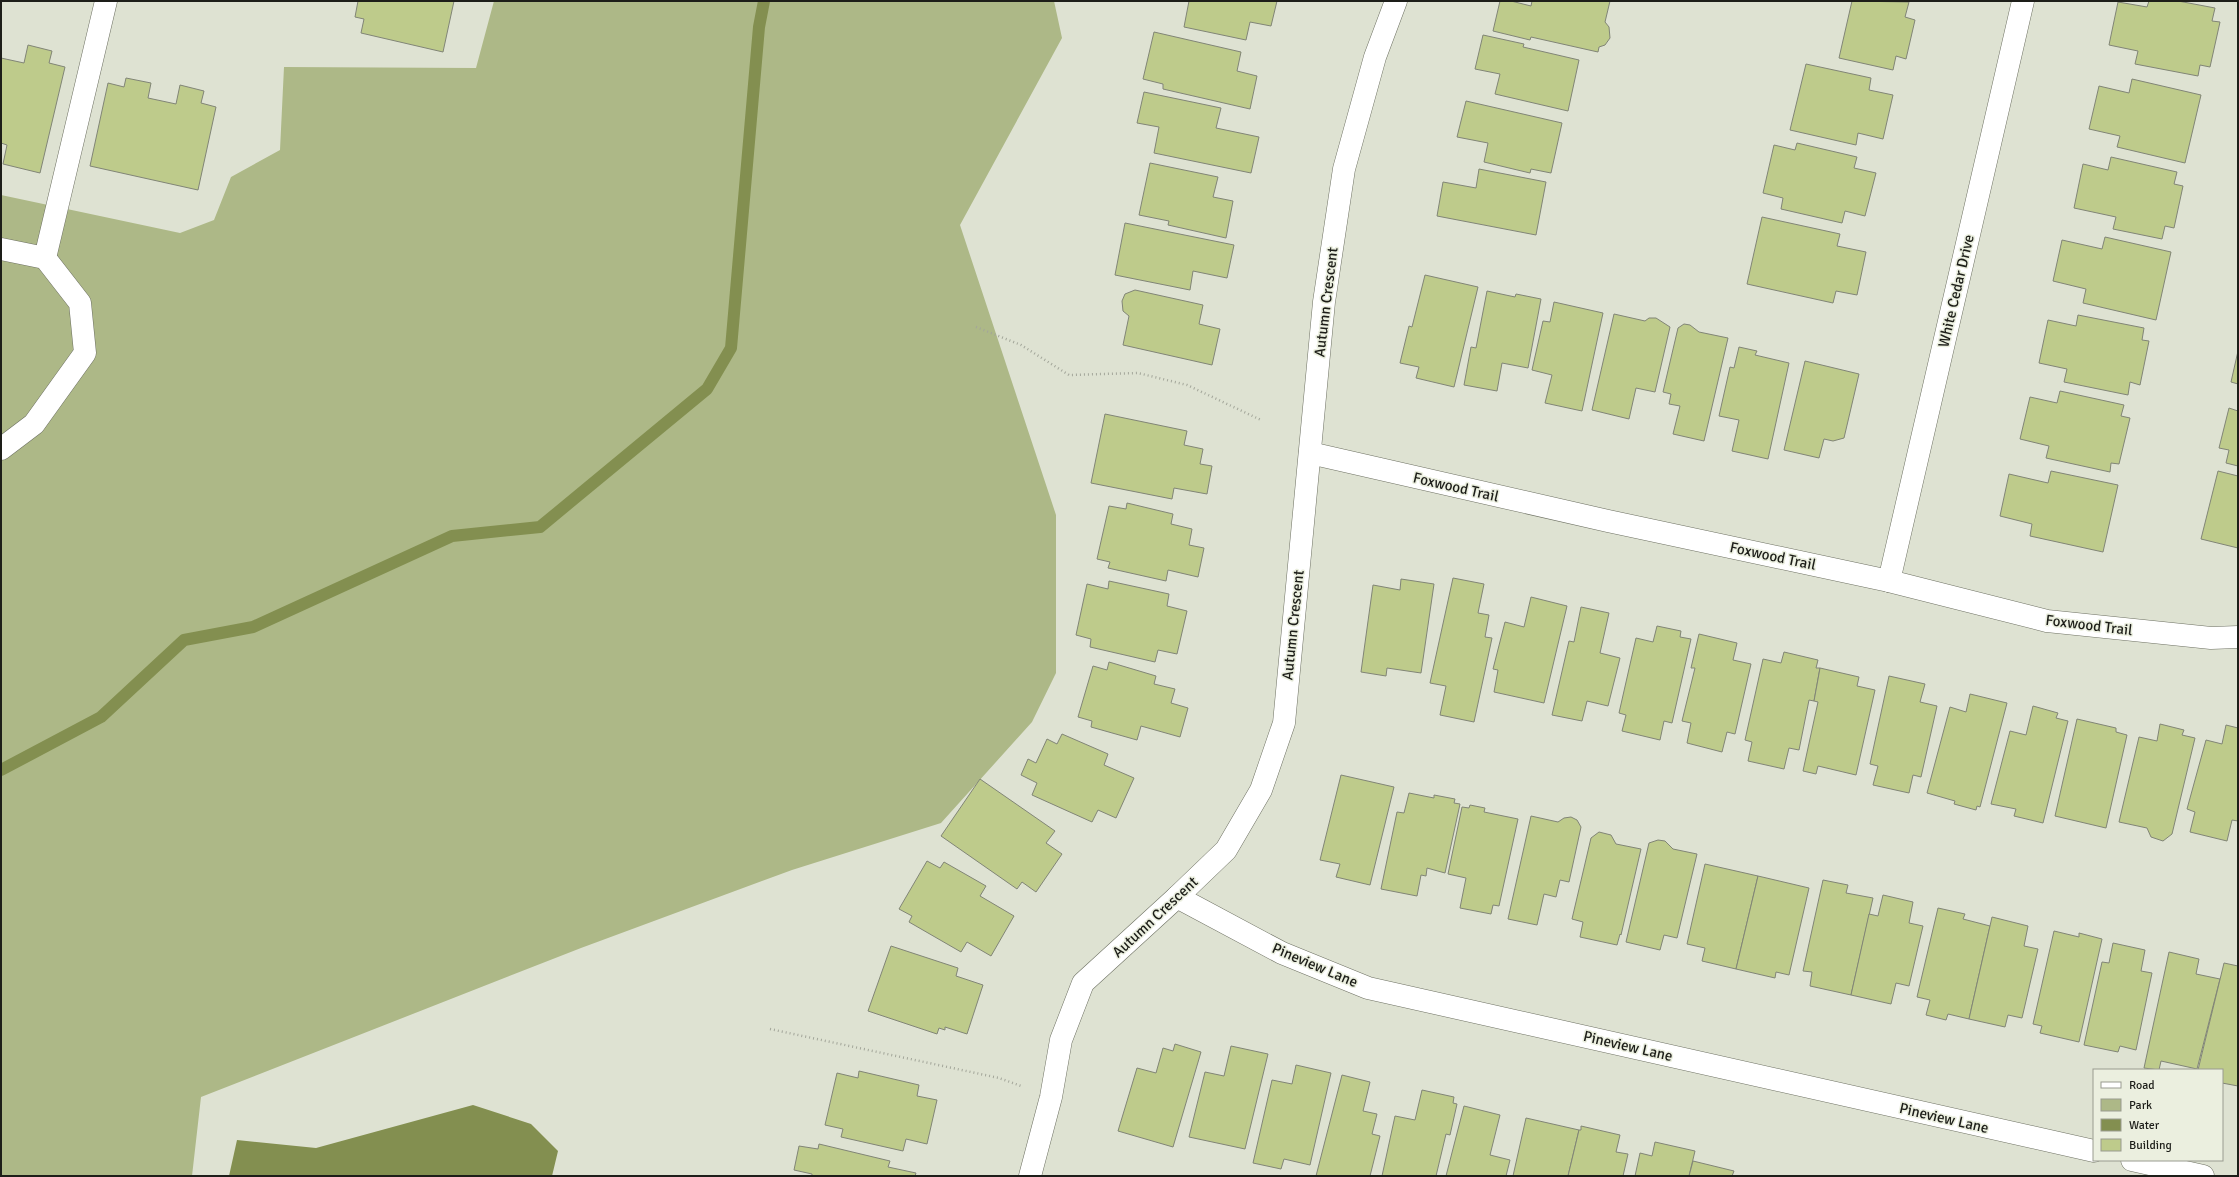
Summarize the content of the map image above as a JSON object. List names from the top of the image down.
{
  "streets": {
    "street": [
      "White Cedar Drive",
      "Autumn Crescent",
      "Foxwood Trail",
      "Pineview Lane"
    ]
  },
  "crossings": [
    ["White Cedar Drive", "Foxwood Trail"],
    ["Autumn Crescent", "Foxwood Trail"],
    ["Autumn Crescent", "Pineview Lane"]
  ],
  "legend": [
    "Road",
    "Park",
    "Water",
    "Building"
  ]
}
